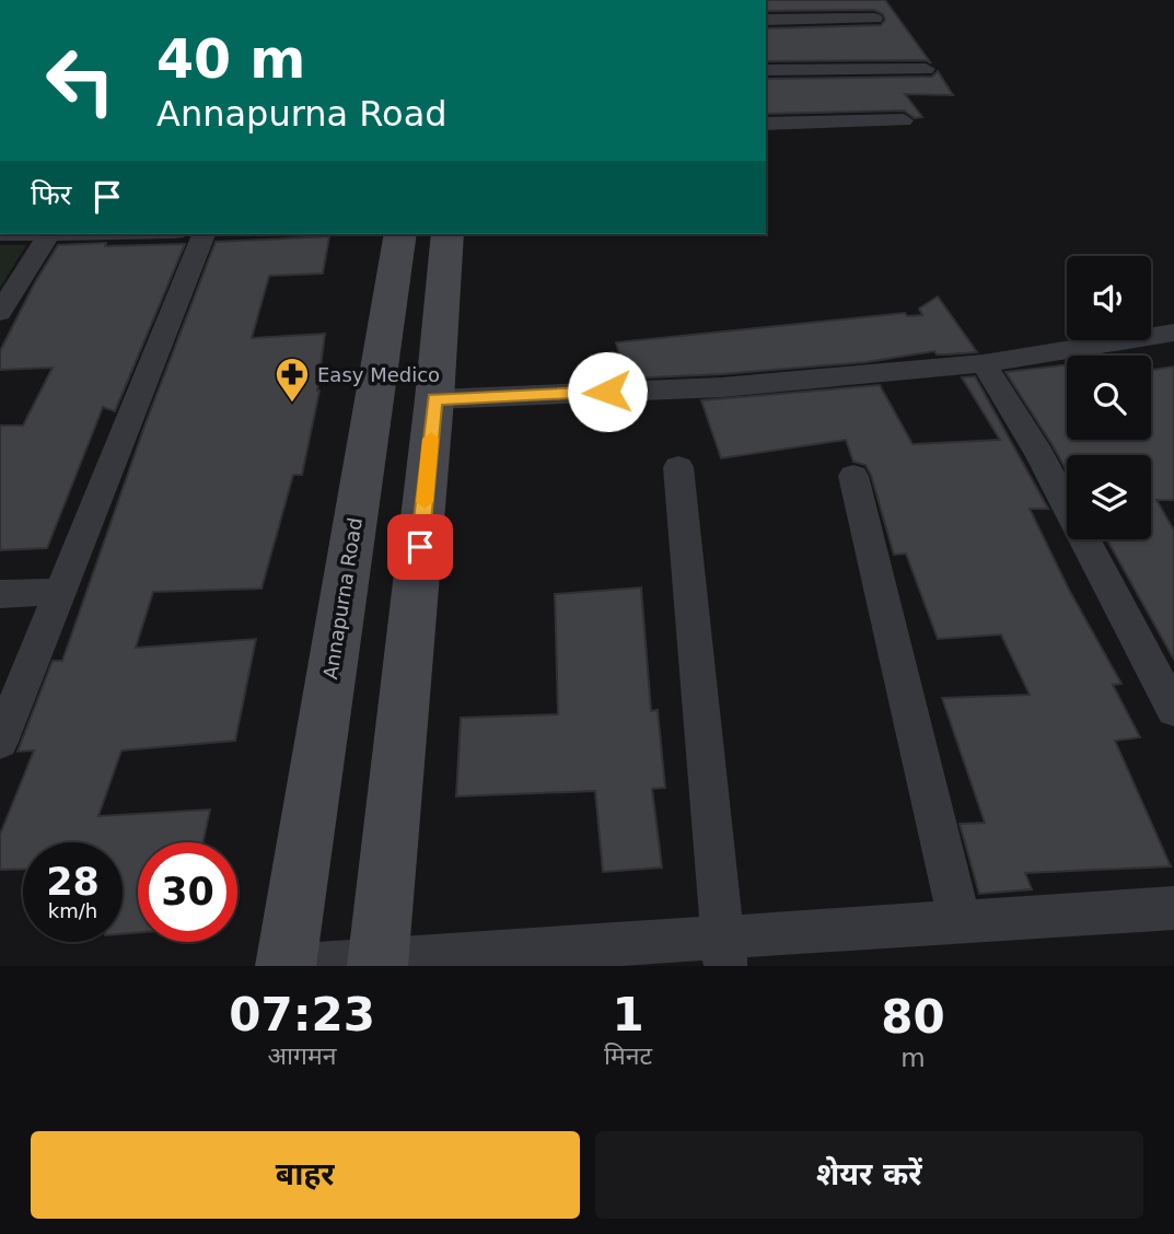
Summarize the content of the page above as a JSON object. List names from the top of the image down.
{
  "streets": {
    "main road": ["Annapurna Road"]
  },
  "places": {
    "pharmacy": ["Easy Medico"]
  },
  "page": {
    "turn": ["40 m", "Annapurna Road"],
    "then": "फिर",
    "speed": "28 km/h",
    "limit": "30",
    "eta": [
      "07:23",
      "आगमन",
      "1",
      "मिनट",
      "80",
      "m"
    ],
    "buttons": ["बाहर", "शेयर करें"]
  }
}
